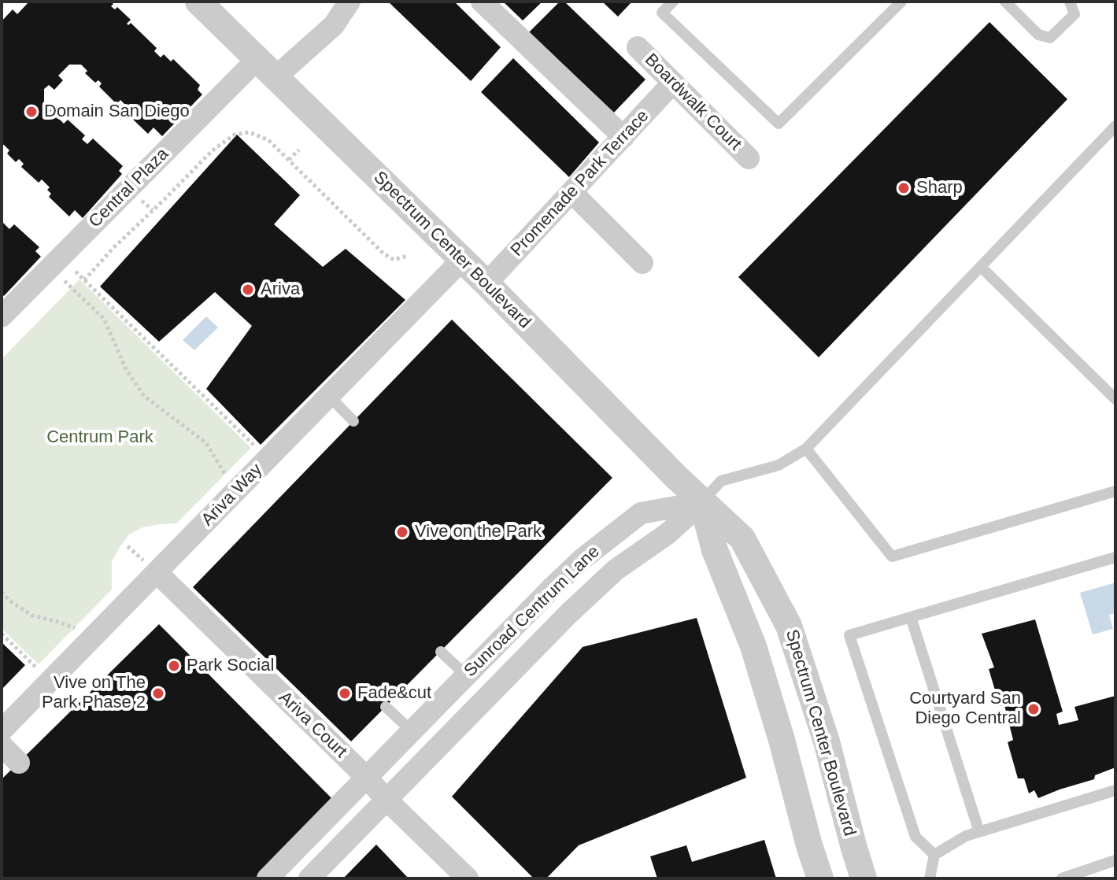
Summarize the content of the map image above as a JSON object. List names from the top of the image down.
{
  "streets": {
    "street": [
      "Boardwalk Court",
      "Promenade Park Terrace",
      "Central Plaza",
      "Spectrum Center Boulevard",
      "Ariva Way",
      "Sunroad Centrum Lane",
      "Ariva Court"
    ]
  },
  "crossings": [
    ["Boardwalk Court", "Promenade Park Terrace"],
    ["Promenade Park Terrace", "Spectrum Center Boulevard"],
    ["Central Plaza", "Spectrum Center Boulevard"],
    ["Spectrum Center Boulevard", "Ariva Way"],
    ["Spectrum Center Boulevard", "Sunroad Centrum Lane"],
    ["Ariva Way", "Ariva Court"],
    ["Sunroad Centrum Lane", "Ariva Court"]
  ],
  "parks": ["Centrum Park"],
  "places": [
    "Domain San Diego",
    "Sharp",
    "Ariva",
    "Vive on the Park",
    "Park Social",
    "Vive on The Park Phase 2",
    "Fade&cut",
    "Courtyard San Diego Central"
  ]
}
